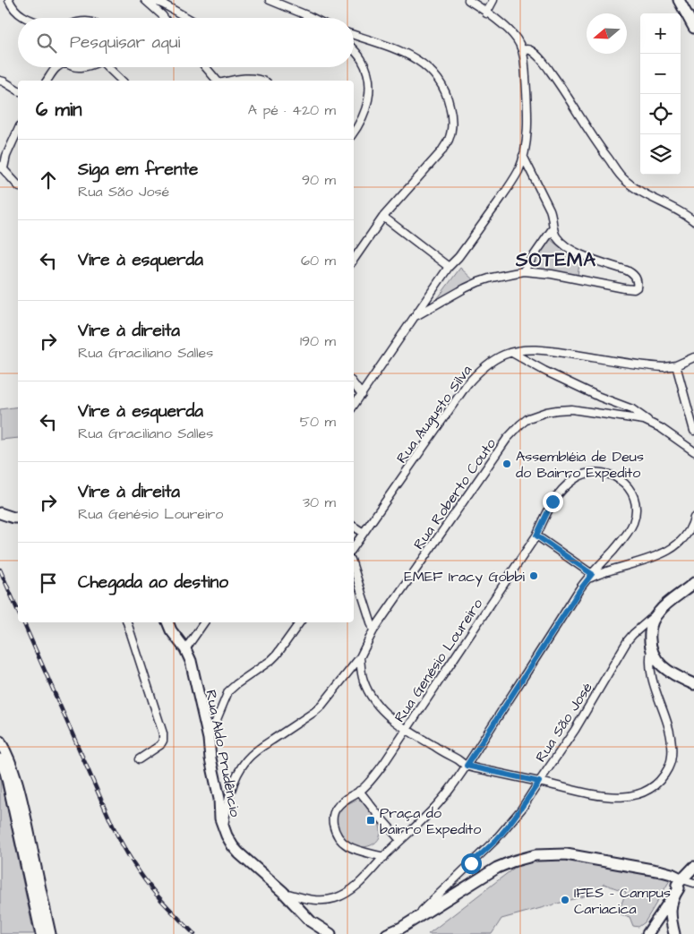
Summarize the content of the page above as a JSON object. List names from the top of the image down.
{
  "streets": {
    "street": [
      "Rua Augusto Silva",
      "Rua Roberto Couto",
      "Rua Genésio Loureiro",
      "Rua São José",
      "Rua Aldo Prudêncio"
    ]
  },
  "crossings": [
    ["Rua Roberto Couto", "Rua Aldo Prudêncio"],
    ["Rua Genésio Loureiro", "Rua Aldo Prudêncio"]
  ],
  "districts": ["SOTEMA"],
  "places": {
    "other": ["Assembléia de Deus do Bairro Expedito", "EMEF Iracy Gobbi", "IFES - Campus Cariacica"],
    "transit": ["Praça do bairro Expedito"]
  },
  "north": "left",
  "page": {
    "map_buttons": ["+", "−"],
    "search": "Pesquisar aqui",
    "heading": ["6 min", "A pé · 420 m"],
    "list": [
      ["Siga em frente", "Rua São José", "90 m"],
      ["Vire à esquerda", "60 m"],
      ["Vire à direita", "Rua Graciliano Salles", "190 m"],
      ["Vire à esquerda", "Rua Graciliano Salles", "50 m"],
      ["Vire à direita", "Rua Genésio Loureiro", "30 m"],
      "Chegada ao destino"
    ]
  }
}
